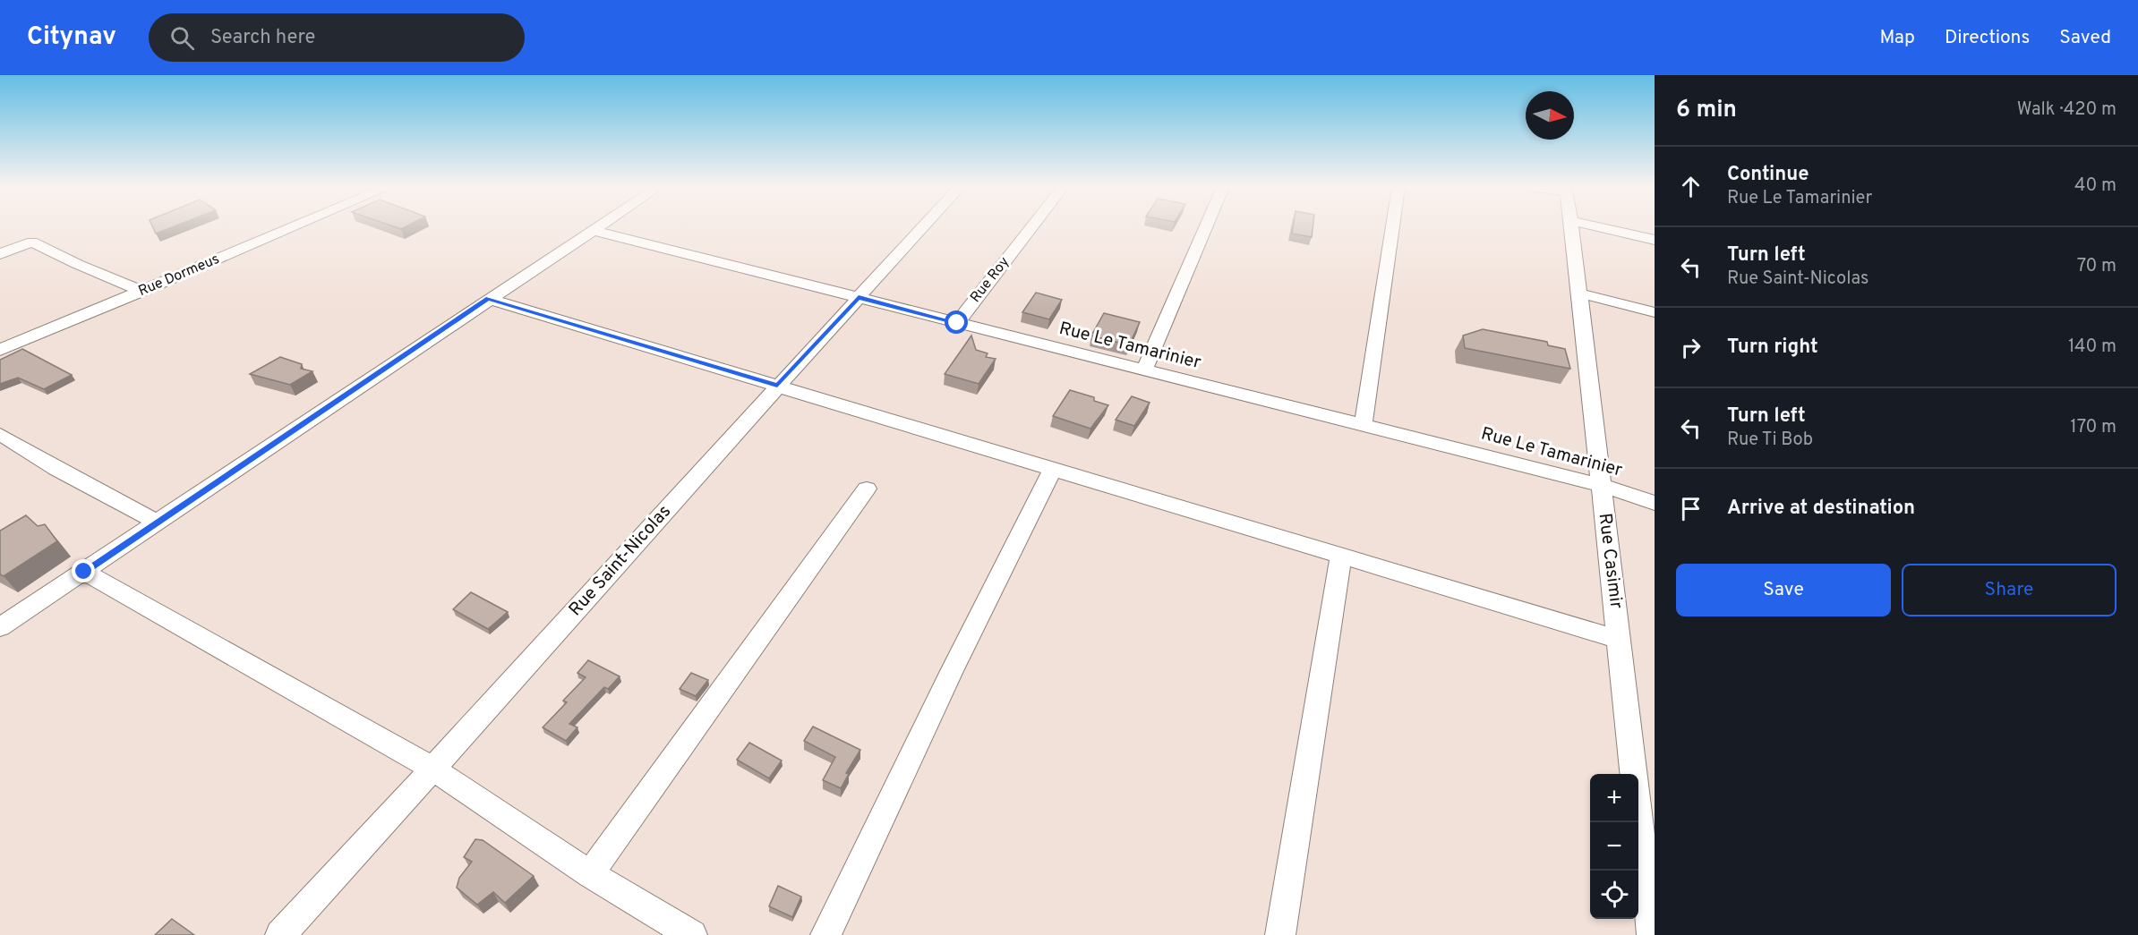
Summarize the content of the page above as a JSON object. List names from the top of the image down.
{
  "streets": {
    "street": [
      "Rue Dormeus",
      "Rue Roy",
      "Rue Le Tamarinier",
      "Rue Saint-Nicolas",
      "Rue Casimir"
    ]
  },
  "crossings": [
    ["Rue Roy", "Rue Le Tamarinier"],
    ["Rue Le Tamarinier", "Rue Saint-Nicolas"],
    ["Rue Le Tamarinier", "Rue Casimir"]
  ],
  "north": "right",
  "page": {
    "header": "Citynav",
    "search": "Search here",
    "nav": ["Map", "Directions", "Saved"],
    "heading": ["6 min", "Walk · 420 m"],
    "list": [
      ["Continue", "Rue Le Tamarinier", "40 m"],
      ["Turn left", "Rue Saint-Nicolas", "70 m"],
      ["Turn right", "140 m"],
      ["Turn left", "Rue Ti Bob", "170 m"],
      "Arrive at destination"
    ],
    "buttons": ["Save", "Share"],
    "map_buttons": ["+", "−"]
  }
}
